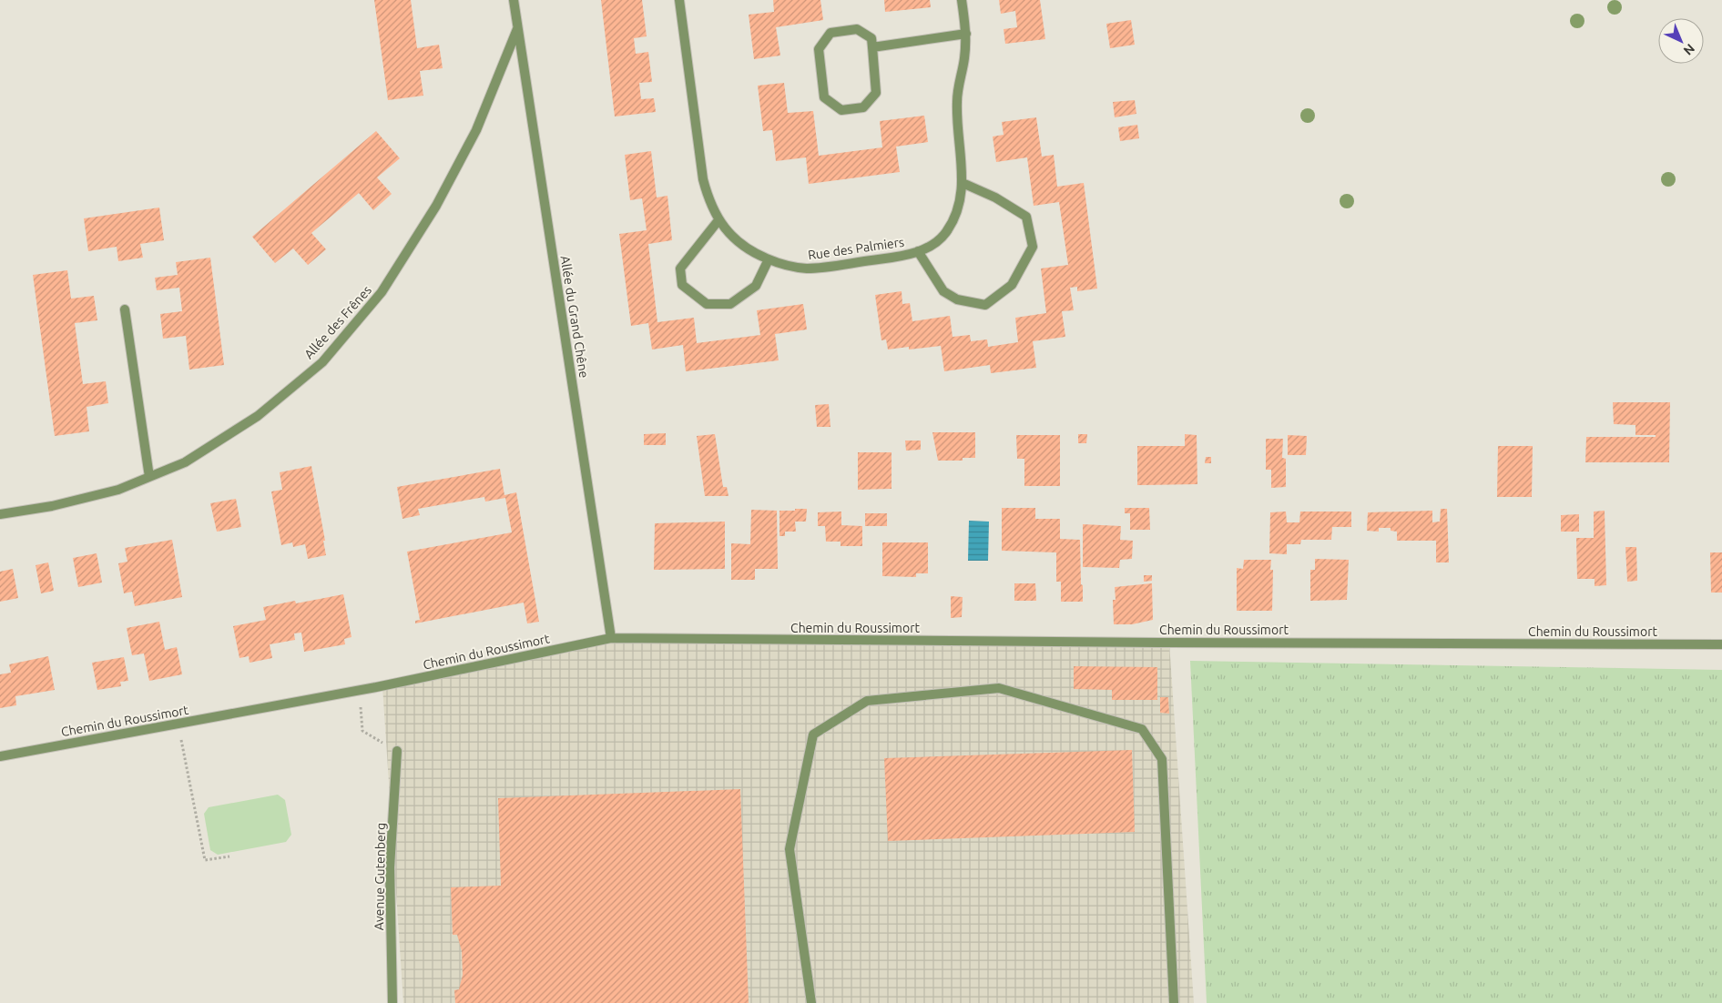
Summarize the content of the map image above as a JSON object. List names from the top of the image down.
{
  "streets": {
    "street": [
      "Rue des Palmiers",
      "Allée du Grand Chêne",
      "Allée des Frênes",
      "Chemin du Roussimort",
      "Avenue Gutenberg"
    ]
  },
  "crossings": [
    ["Allée du Grand Chêne", "Allée des Frênes"],
    ["Allée du Grand Chêne", "Chemin du Roussimort"]
  ],
  "north": "bottom right"
}
